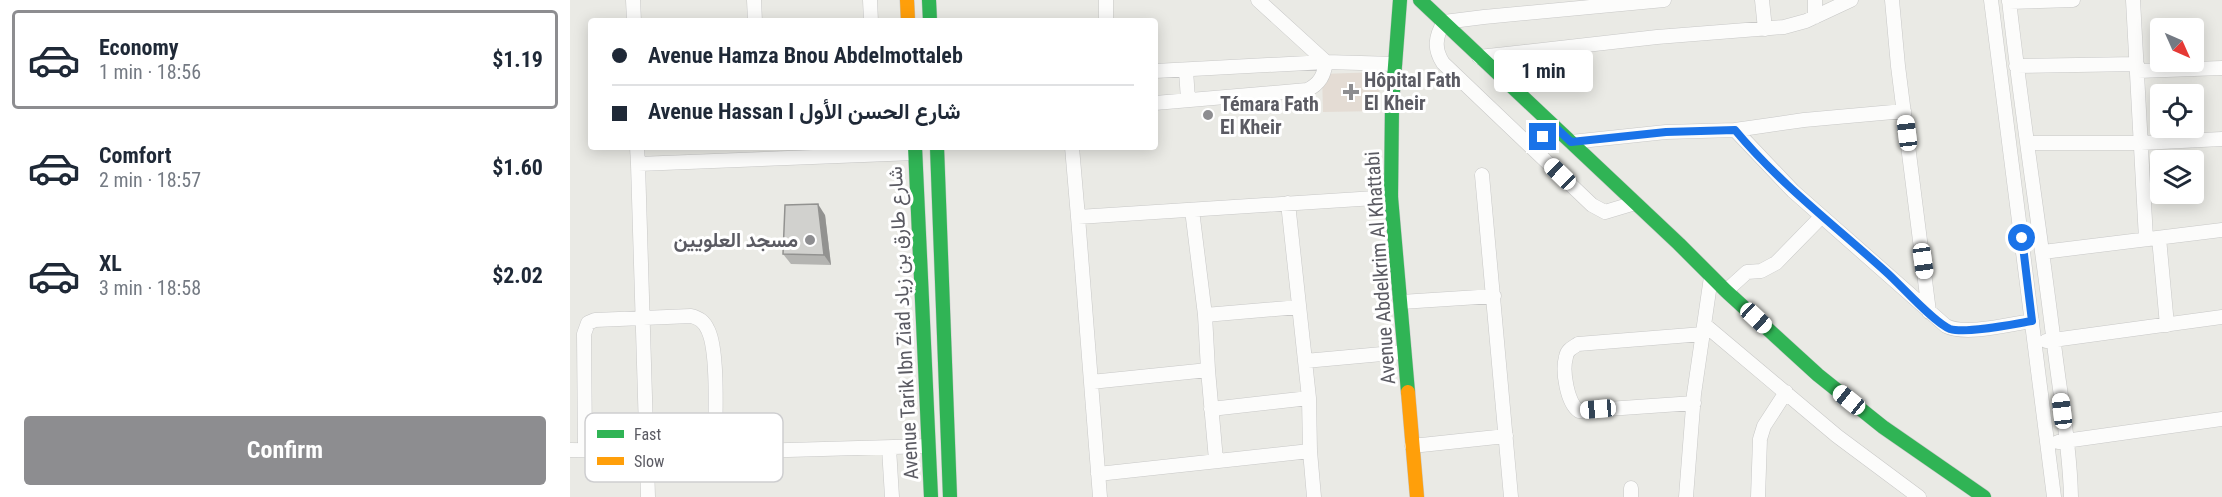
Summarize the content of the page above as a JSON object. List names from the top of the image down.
{
  "streets": {
    "main road": ["Avenue Abdelkrim Al Khattabi", "Avenue Tarik Ibn Ziad شارع طارق بن زياد"]
  },
  "places": {
    "health": ["Hôpital Fath El Kheir"],
    "other": ["Témara Fath El Kheir", "مسجد العلويين"]
  },
  "legend": ["Fast", "Slow"],
  "north": "bottom right",
  "page": {
    "list": [
      {
        "name": "Economy",
        "note": "1 min · 18:56",
        "value": "$1.19"
      },
      {
        "name": "Comfort",
        "note": "2 min · 18:57",
        "value": "$1.60"
      },
      {
        "name": "XL",
        "note": "3 min · 18:58",
        "value": "$2.02"
      }
    ],
    "banner": ["Avenue Hamza Bnou Abdelmottaleb", "Avenue Hassan I شارع الحسن الأول"],
    "bubble": "1 min",
    "buttons": "Confirm"
  }
}
